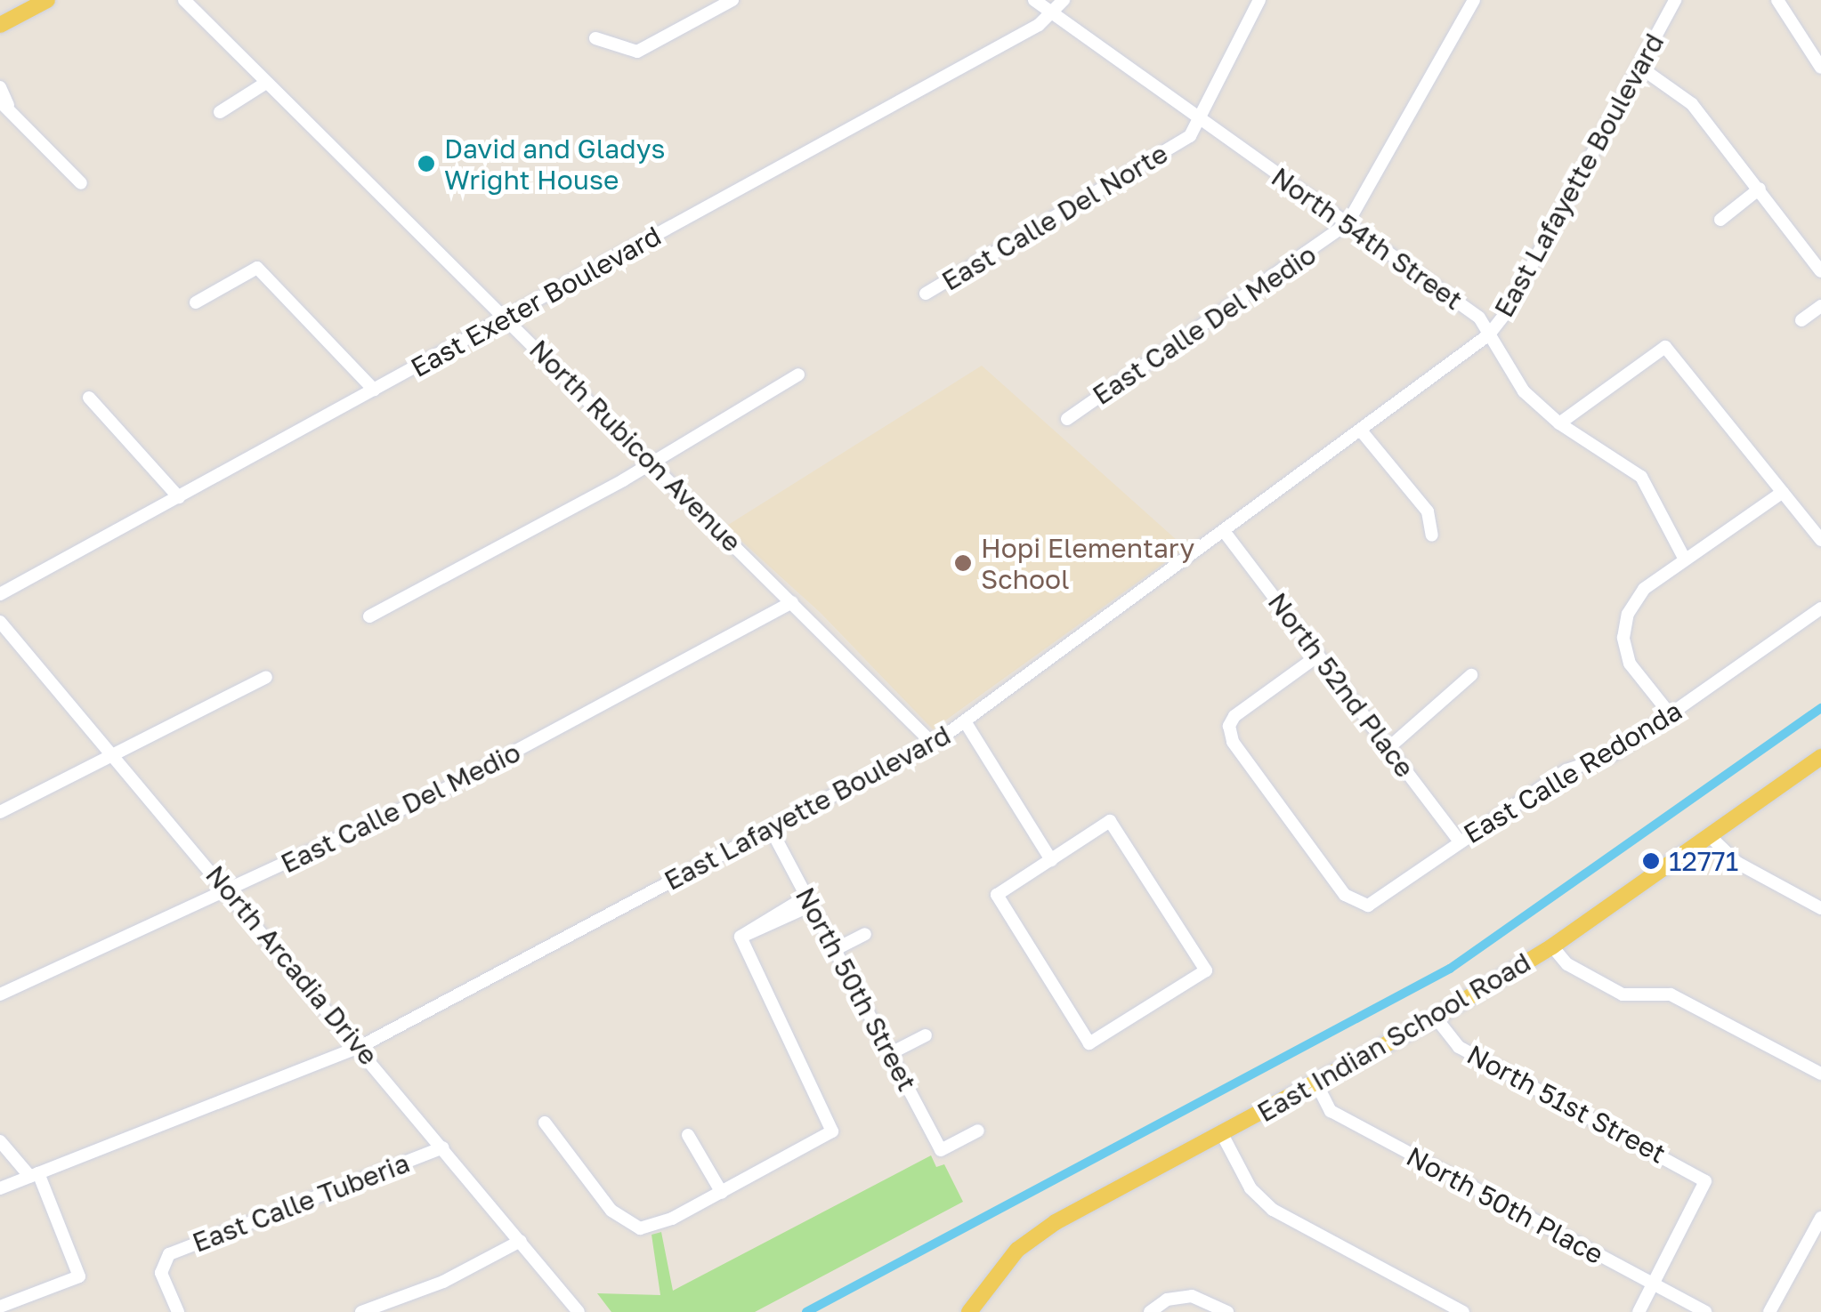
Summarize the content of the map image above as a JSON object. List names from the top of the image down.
{
  "streets": {
    "main road": ["East Indian School Road"],
    "street": [
      "East Lafayette Boulevard",
      "East Calle Del Norte",
      "North 54th Street",
      "East Exeter Boulevard",
      "East Calle Del Medio",
      "North Rubicon Avenue",
      "North 52nd Place",
      "East Calle Redonda",
      "North Arcadia Drive",
      "North 50th Street",
      "North 51st Street",
      "East Calle Tuberia",
      "North 50th Place"
    ]
  },
  "crossings": [
    ["East Lafayette Boulevard", "North 54th Street"],
    ["East Lafayette Boulevard", "North Rubicon Avenue"],
    ["East Lafayette Boulevard", "North 52nd Place"],
    ["East Lafayette Boulevard", "North Arcadia Drive"],
    ["East Lafayette Boulevard", "North 50th Street"],
    ["East Calle Del Norte", "North 54th Street"],
    ["North 54th Street", "East Exeter Boulevard"],
    ["North 54th Street", "East Calle Del Medio"],
    ["East Exeter Boulevard", "North Rubicon Avenue"],
    ["East Calle Del Medio", "North Rubicon Avenue"],
    ["East Calle Del Medio", "North Arcadia Drive"],
    ["North 52nd Place", "East Calle Redonda"],
    ["North Arcadia Drive", "East Calle Tuberia"],
    ["East Indian School Road", "North 51st Street"],
    ["East Indian School Road", "North 50th Place"],
    ["North 51st Street", "North 50th Place"]
  ],
  "places": ["David and Gladys Wright House", "Hopi Elementary School", "12771"]
}
